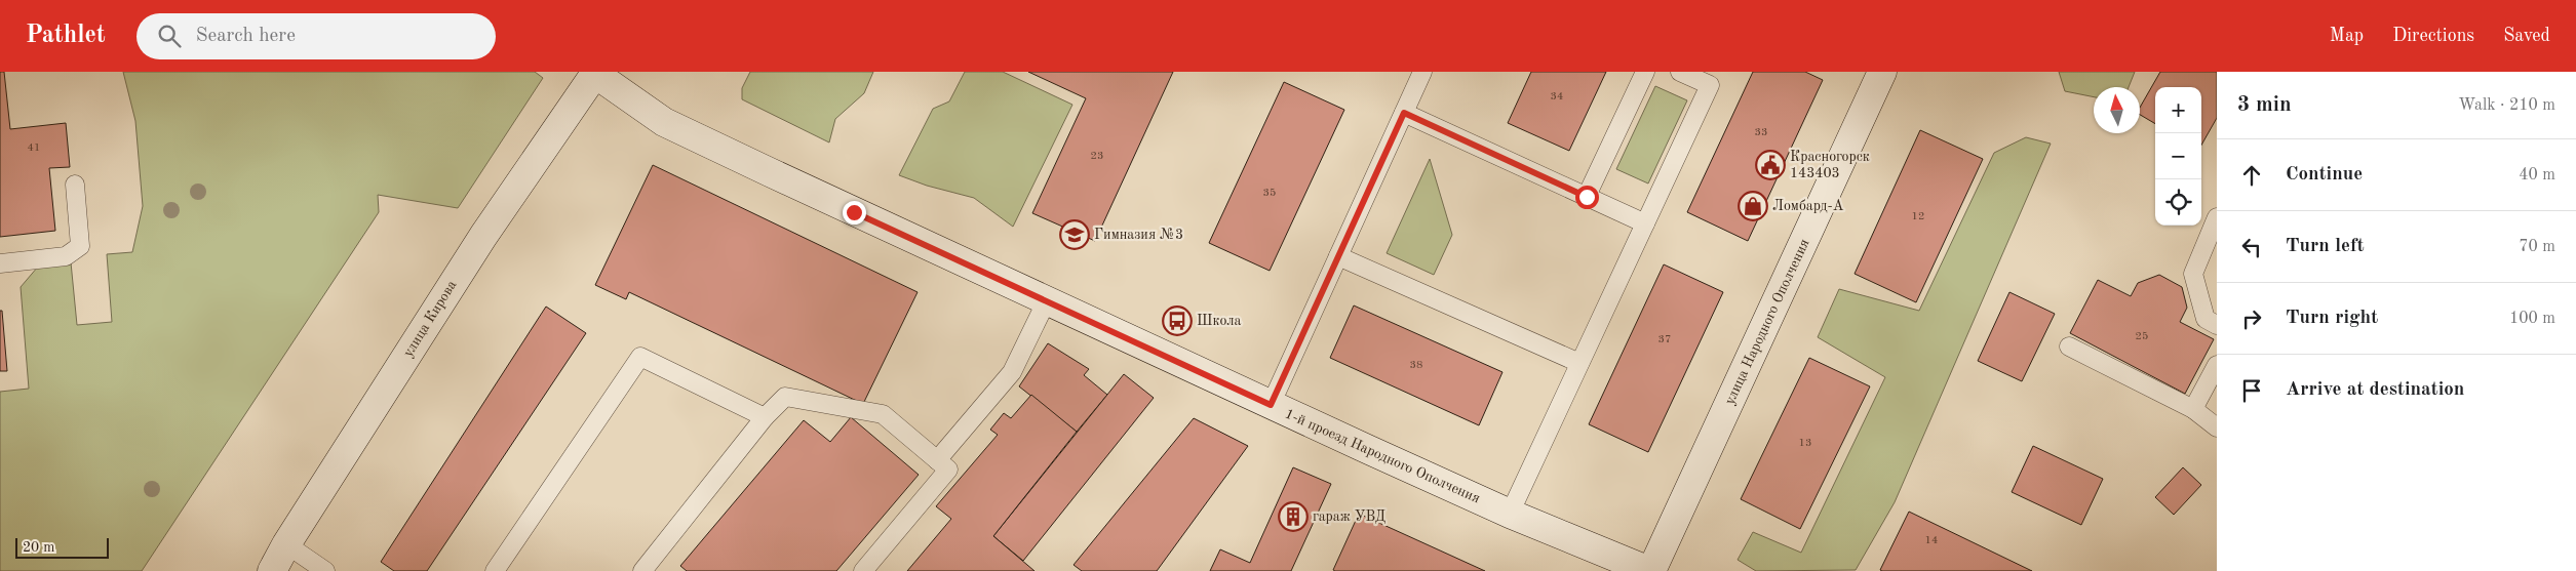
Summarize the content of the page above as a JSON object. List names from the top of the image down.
{
  "streets": {
    "street": ["улица Кирова", "улица Народного Ополчения", "1-й проезд Народного Ополчения"]
  },
  "crossings": [
    ["улица Кирова", "1-й проезд Народного Ополчения"],
    ["улица Народного Ополчения", "1-й проезд Народного Ополчения"]
  ],
  "places": {
    "public building": ["Красногорск 143403"],
    "shop": ["Ломбард-А"],
    "school or university": ["Гимназия №3"],
    "bus stop": ["Школа"],
    "building": ["гараж УВД"]
  },
  "house_numbers": [
    "34",
    "33",
    "41",
    "23",
    "35",
    "12",
    "25",
    "37",
    "38",
    "13",
    "14"
  ],
  "scale_bar": "20 m",
  "north": "top",
  "page": {
    "header": "Pathlet",
    "search": "Search here",
    "nav": ["Map", "Directions", "Saved"],
    "heading": ["3 min", "Walk · 210 m"],
    "map_buttons": ["+", "−"],
    "list": [
      ["Continue", "40 m"],
      ["Turn left", "70 m"],
      ["Turn right", "100 m"],
      "Arrive at destination"
    ],
    "scale": "20 m"
  }
}
